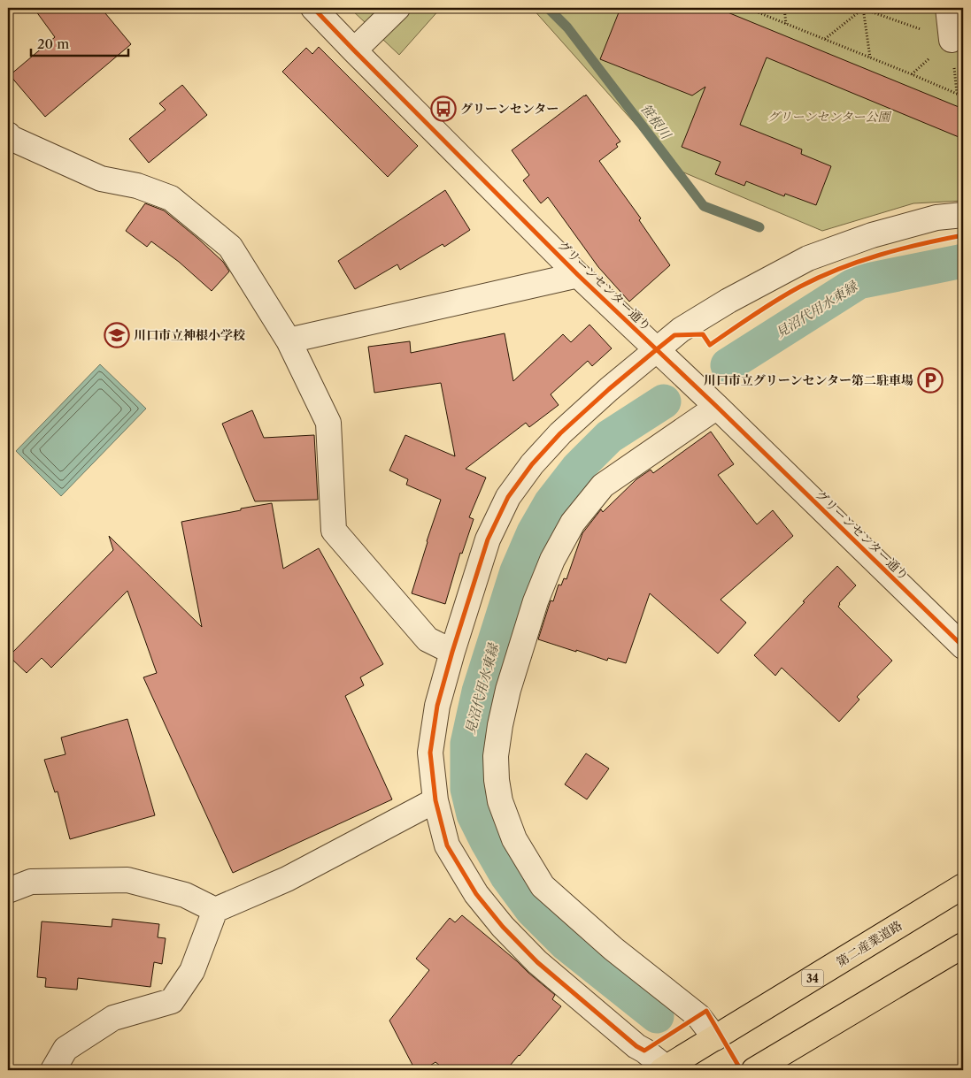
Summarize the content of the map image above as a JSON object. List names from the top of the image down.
{
  "streets": {
    "main road": ["第二産業道路", "34"],
    "street": ["グリーンセンター通り"]
  },
  "water": ["笹根川", "見沼代用水東縁"],
  "parks": ["グリーンセンター公園"],
  "places": {
    "bus stop": ["グリーンセンター"],
    "school or university": ["川口市立神根小学校"],
    "parking": ["川口市立グリーンセンター第二駐車場"]
  },
  "scale_bar": "20 m"
}
